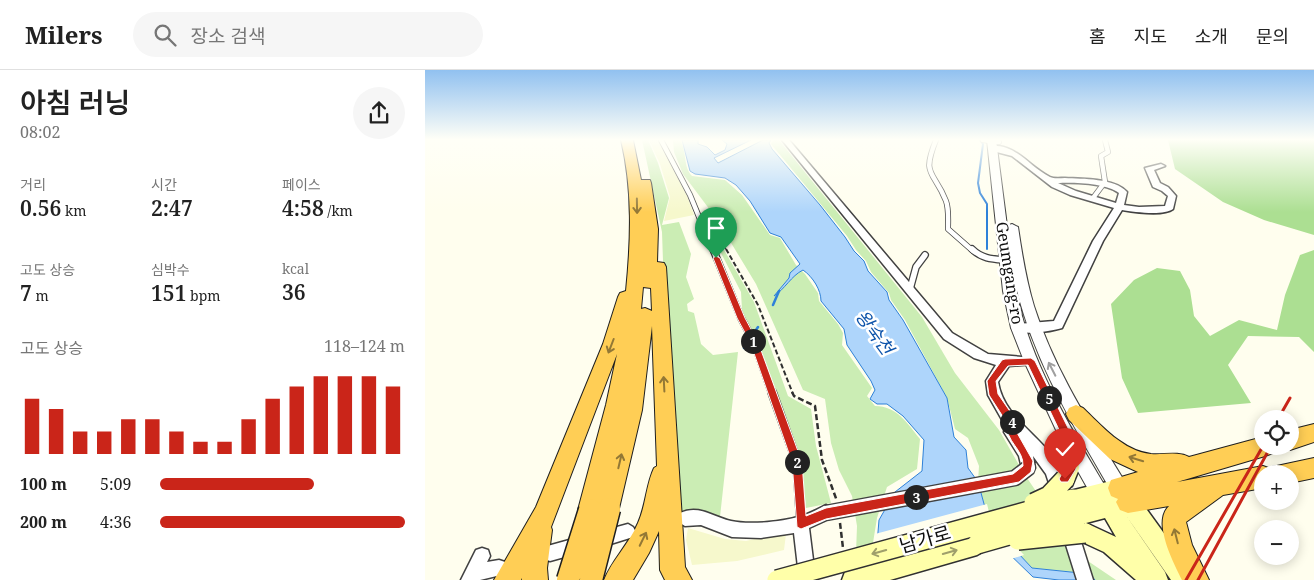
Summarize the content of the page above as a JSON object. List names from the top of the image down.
{
  "streets": {
    "main road": ["Geumgang-ro", "남가로"]
  },
  "crossings": [
    ["Geumgang-ro", "남가로"]
  ],
  "water": ["왕숙천"],
  "page": {
    "header": "Milers",
    "search": "장소 검색",
    "nav": [
      "홈",
      "지도",
      "소개",
      "문의"
    ],
    "heading": ["아침 러닝", "08:02"],
    "stats": [
      ["거리", "0.56 km"],
      ["시간", "2:47"],
      ["페이스", "4:58 /km"],
      ["고도 상승", "7 m"],
      ["심박수", "151 bpm"],
      ["kcal", "36"]
    ],
    "chart": ["고도 상승", "118–124 m"],
    "pins": [
      "1",
      "5",
      "4",
      "2",
      "3"
    ],
    "map_buttons": ["+", "−"],
    "list": [
      {
        "name": "100 m",
        "note": "5:09"
      },
      {
        "name": "200 m",
        "note": "4:36"
      }
    ]
  }
}
